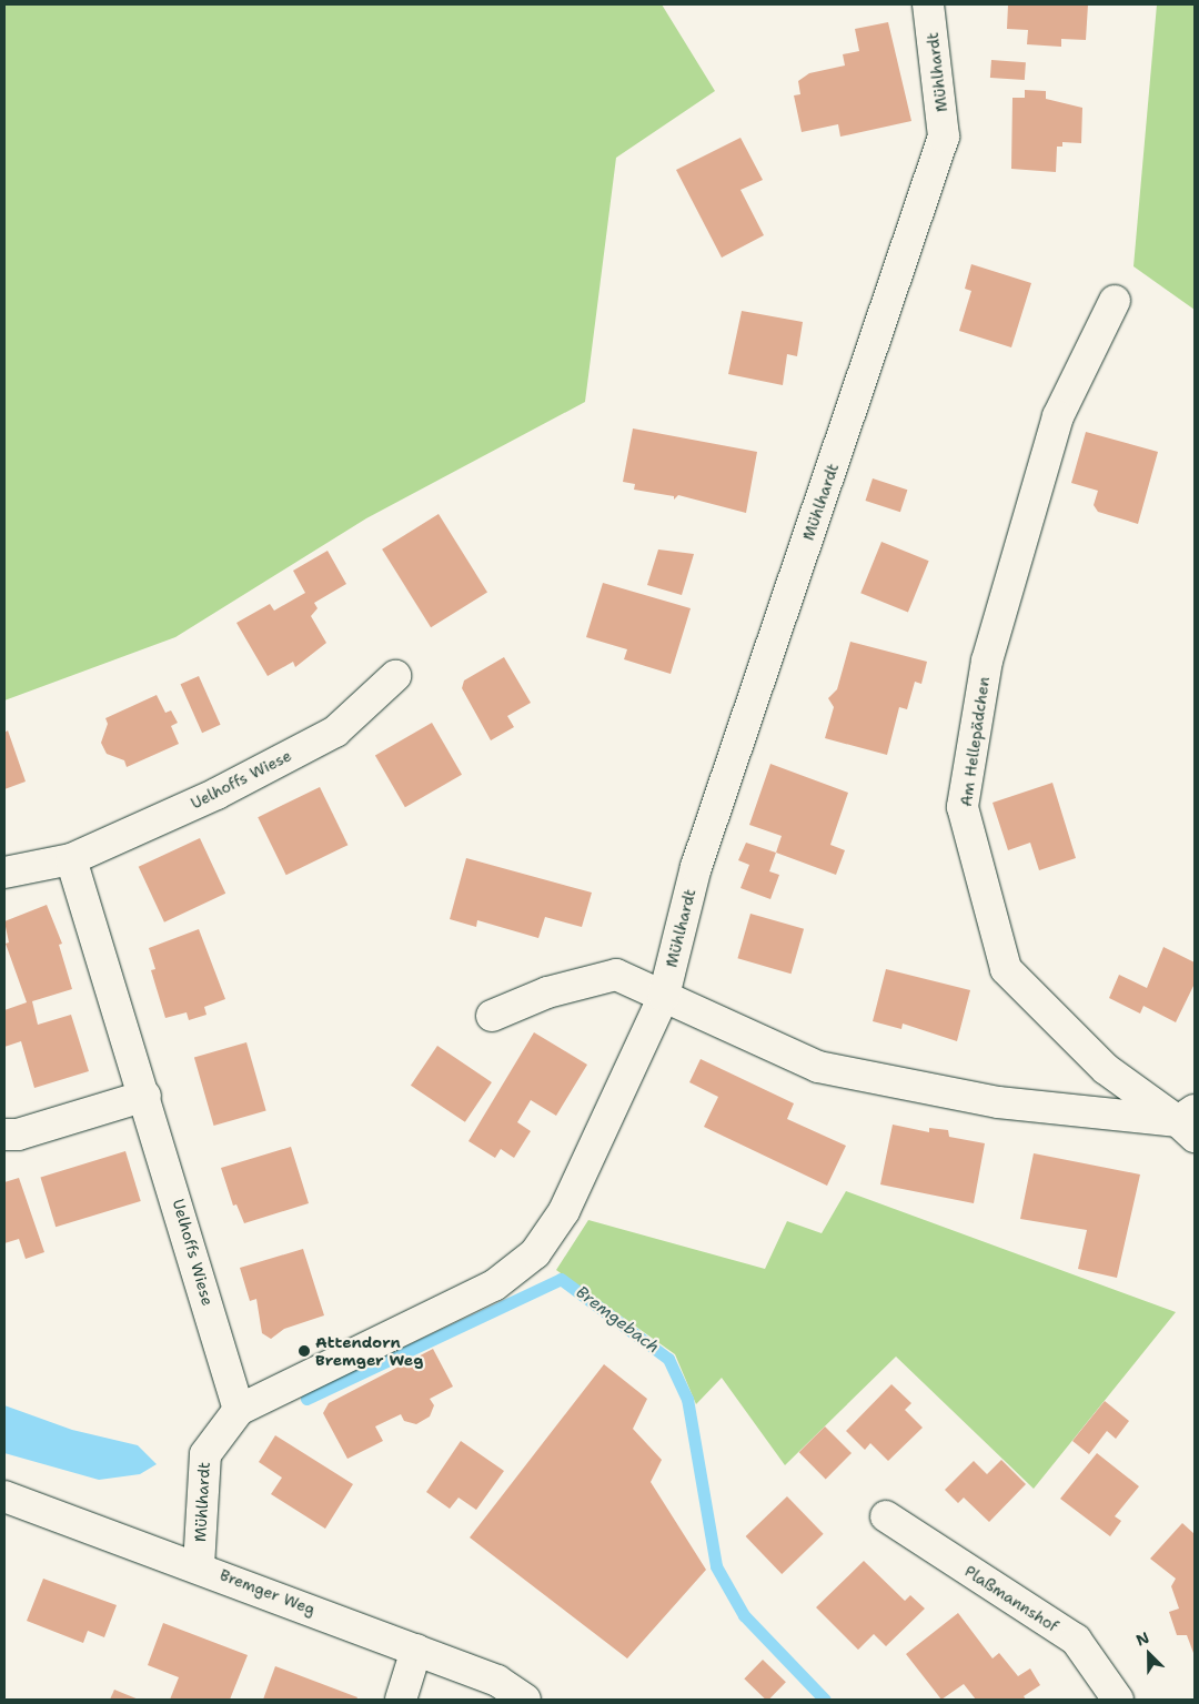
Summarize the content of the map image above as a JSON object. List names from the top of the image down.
{
  "streets": {
    "street": [
      "Mühlhardt",
      "Am Hellepädchen",
      "Uelhoffs Wiese",
      "Bremger Weg",
      "Plaßmannshof"
    ]
  },
  "crossings": [
    ["Mühlhardt", "Am Hellepädchen"],
    ["Mühlhardt", "Uelhoffs Wiese"],
    ["Mühlhardt", "Bremger Weg"]
  ],
  "water": ["Bremgebach"],
  "places": ["Attendorn Bremger Weg"],
  "north": "top left"
}
